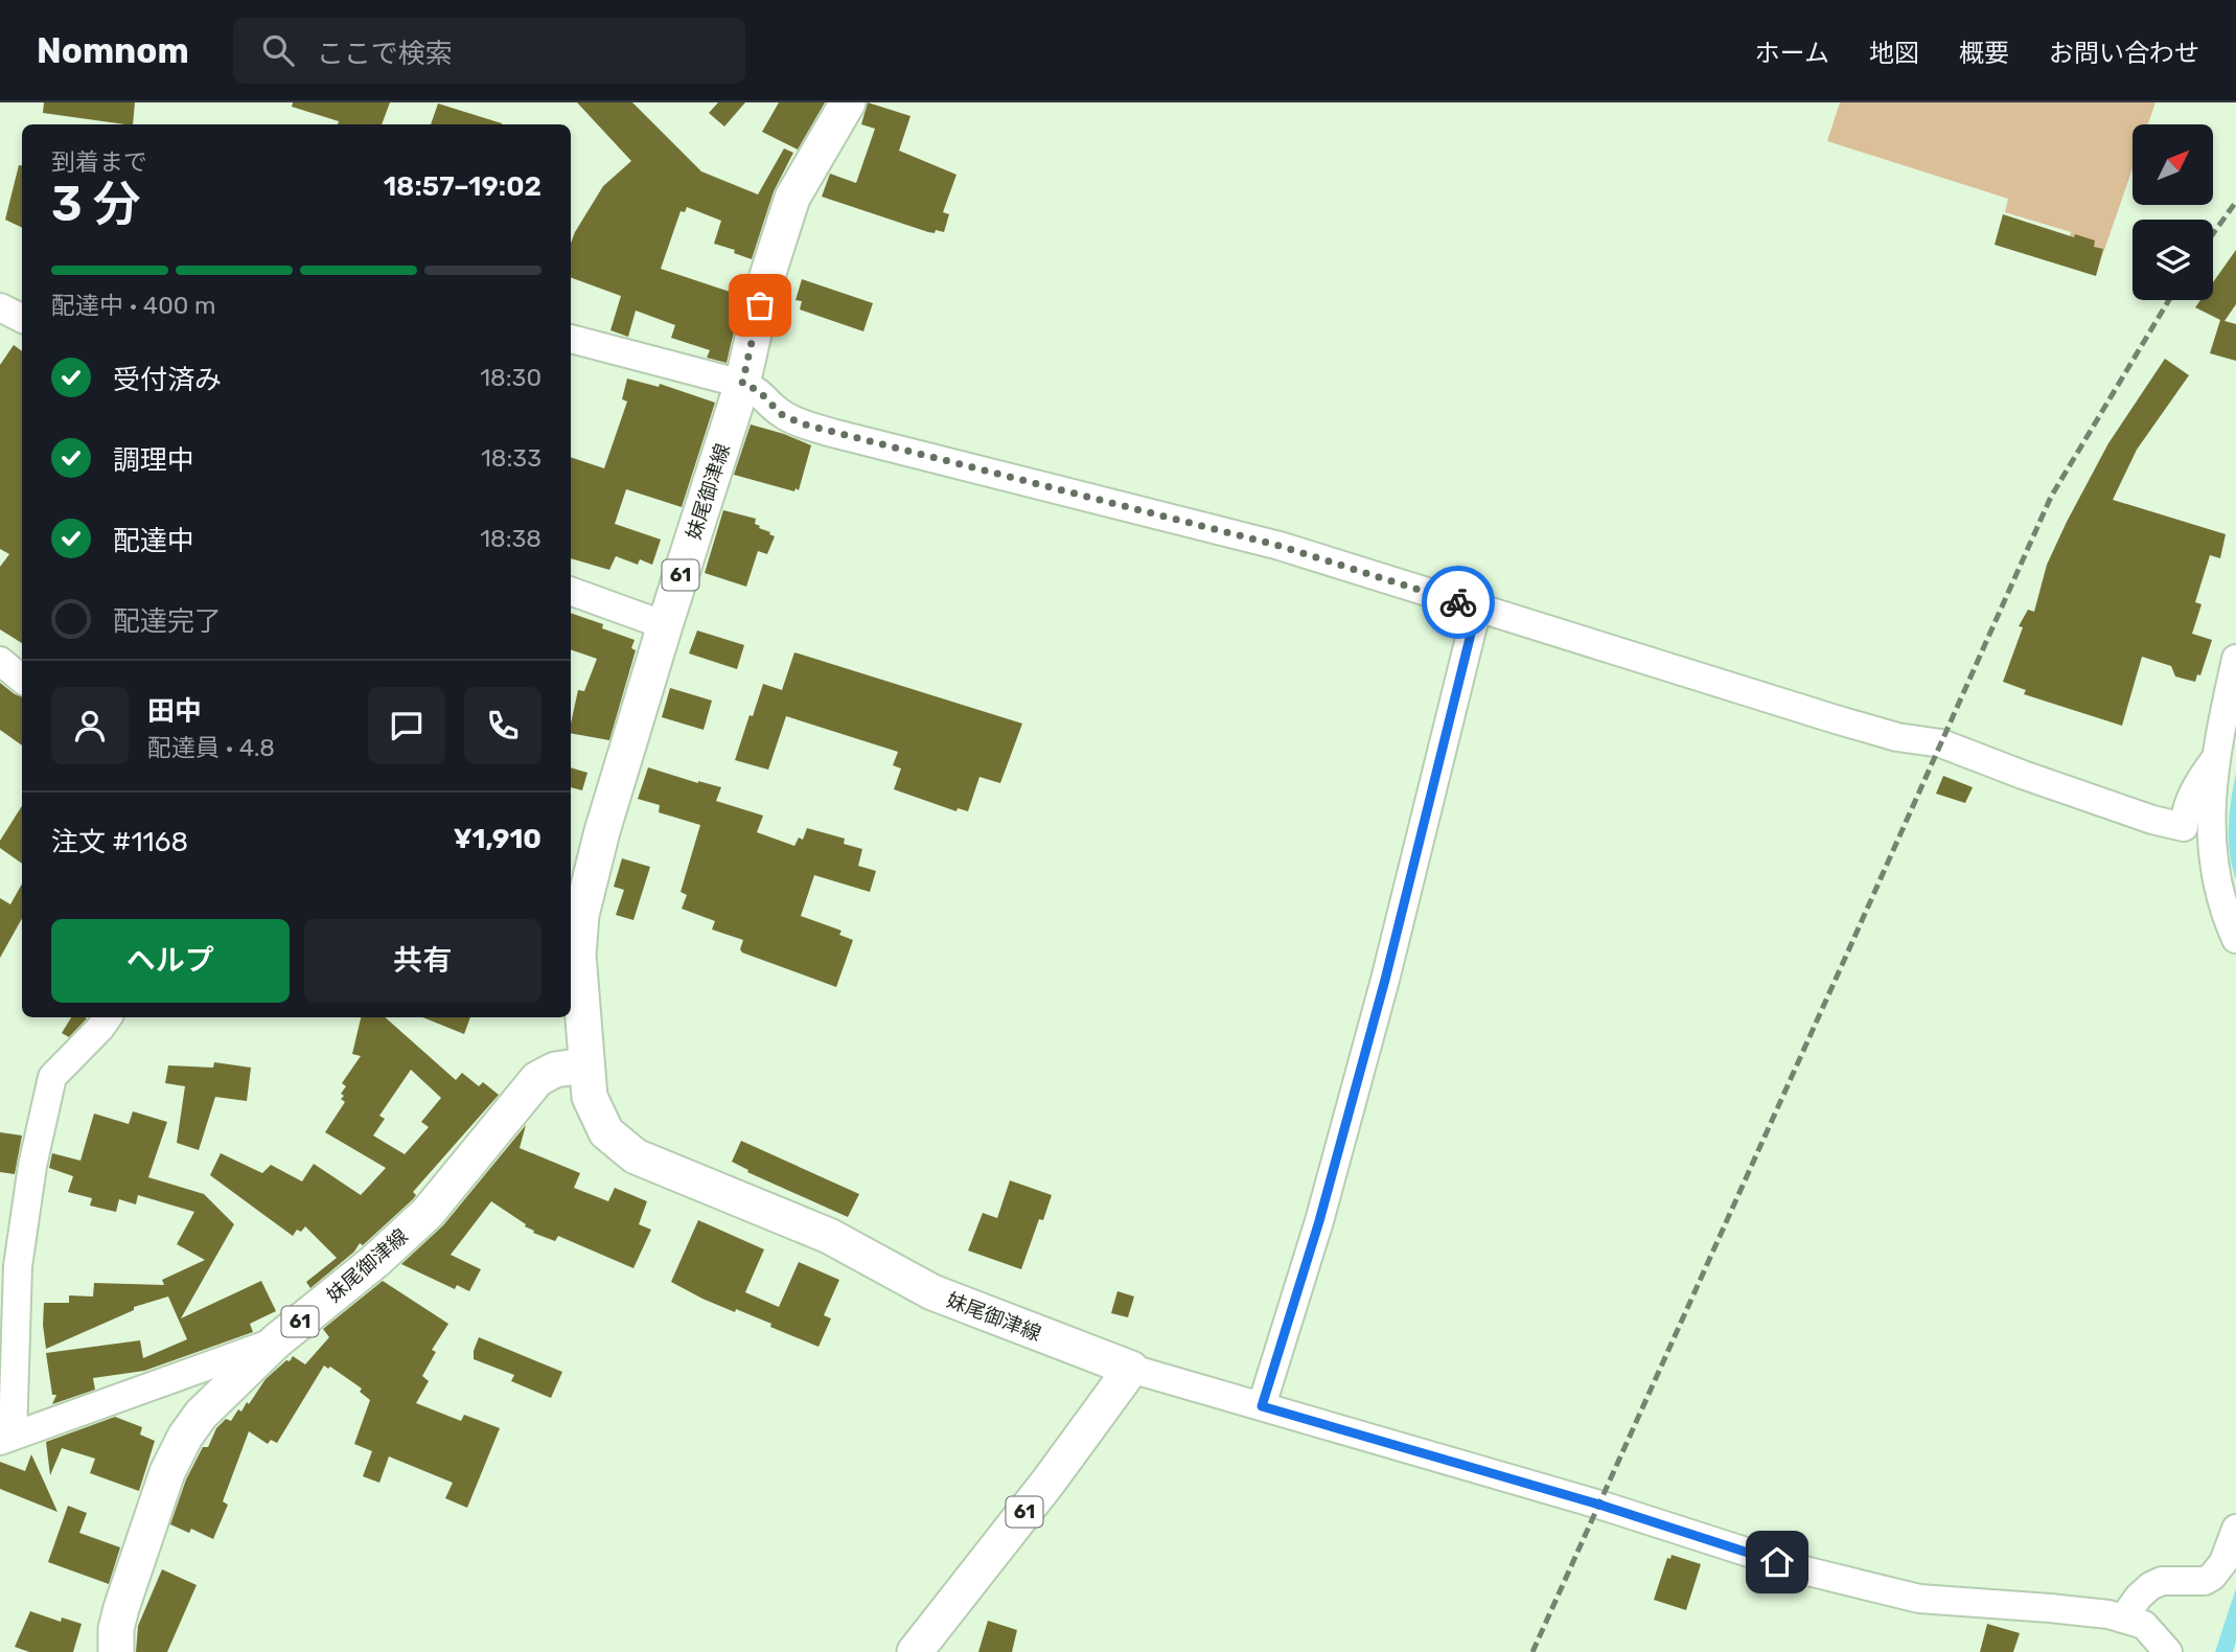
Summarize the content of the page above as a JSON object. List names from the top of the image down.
{
  "streets": {
    "main road": ["妹尾御津線", "61"]
  },
  "crossings": [
    ["妹尾御津線", "61"]
  ],
  "north": "top right",
  "page": {
    "header": "Nomnom",
    "search": "ここで検索",
    "nav": [
      "ホーム",
      "地図",
      "概要",
      "お問い合わせ"
    ],
    "heading": ["3 分", "到着まで", "18:57–19:02"],
    "panel": [
      "田中",
      "配達員 · 4.8",
      "注文 #1168",
      "¥1,910"
    ],
    "bar": "配達中 · 400 m",
    "list": [
      ["受付済み", "18:30"],
      ["調理中", "18:33"],
      ["配達中", "18:38"],
      "配達完了"
    ],
    "buttons": ["ヘルプ", "共有"]
  }
}
